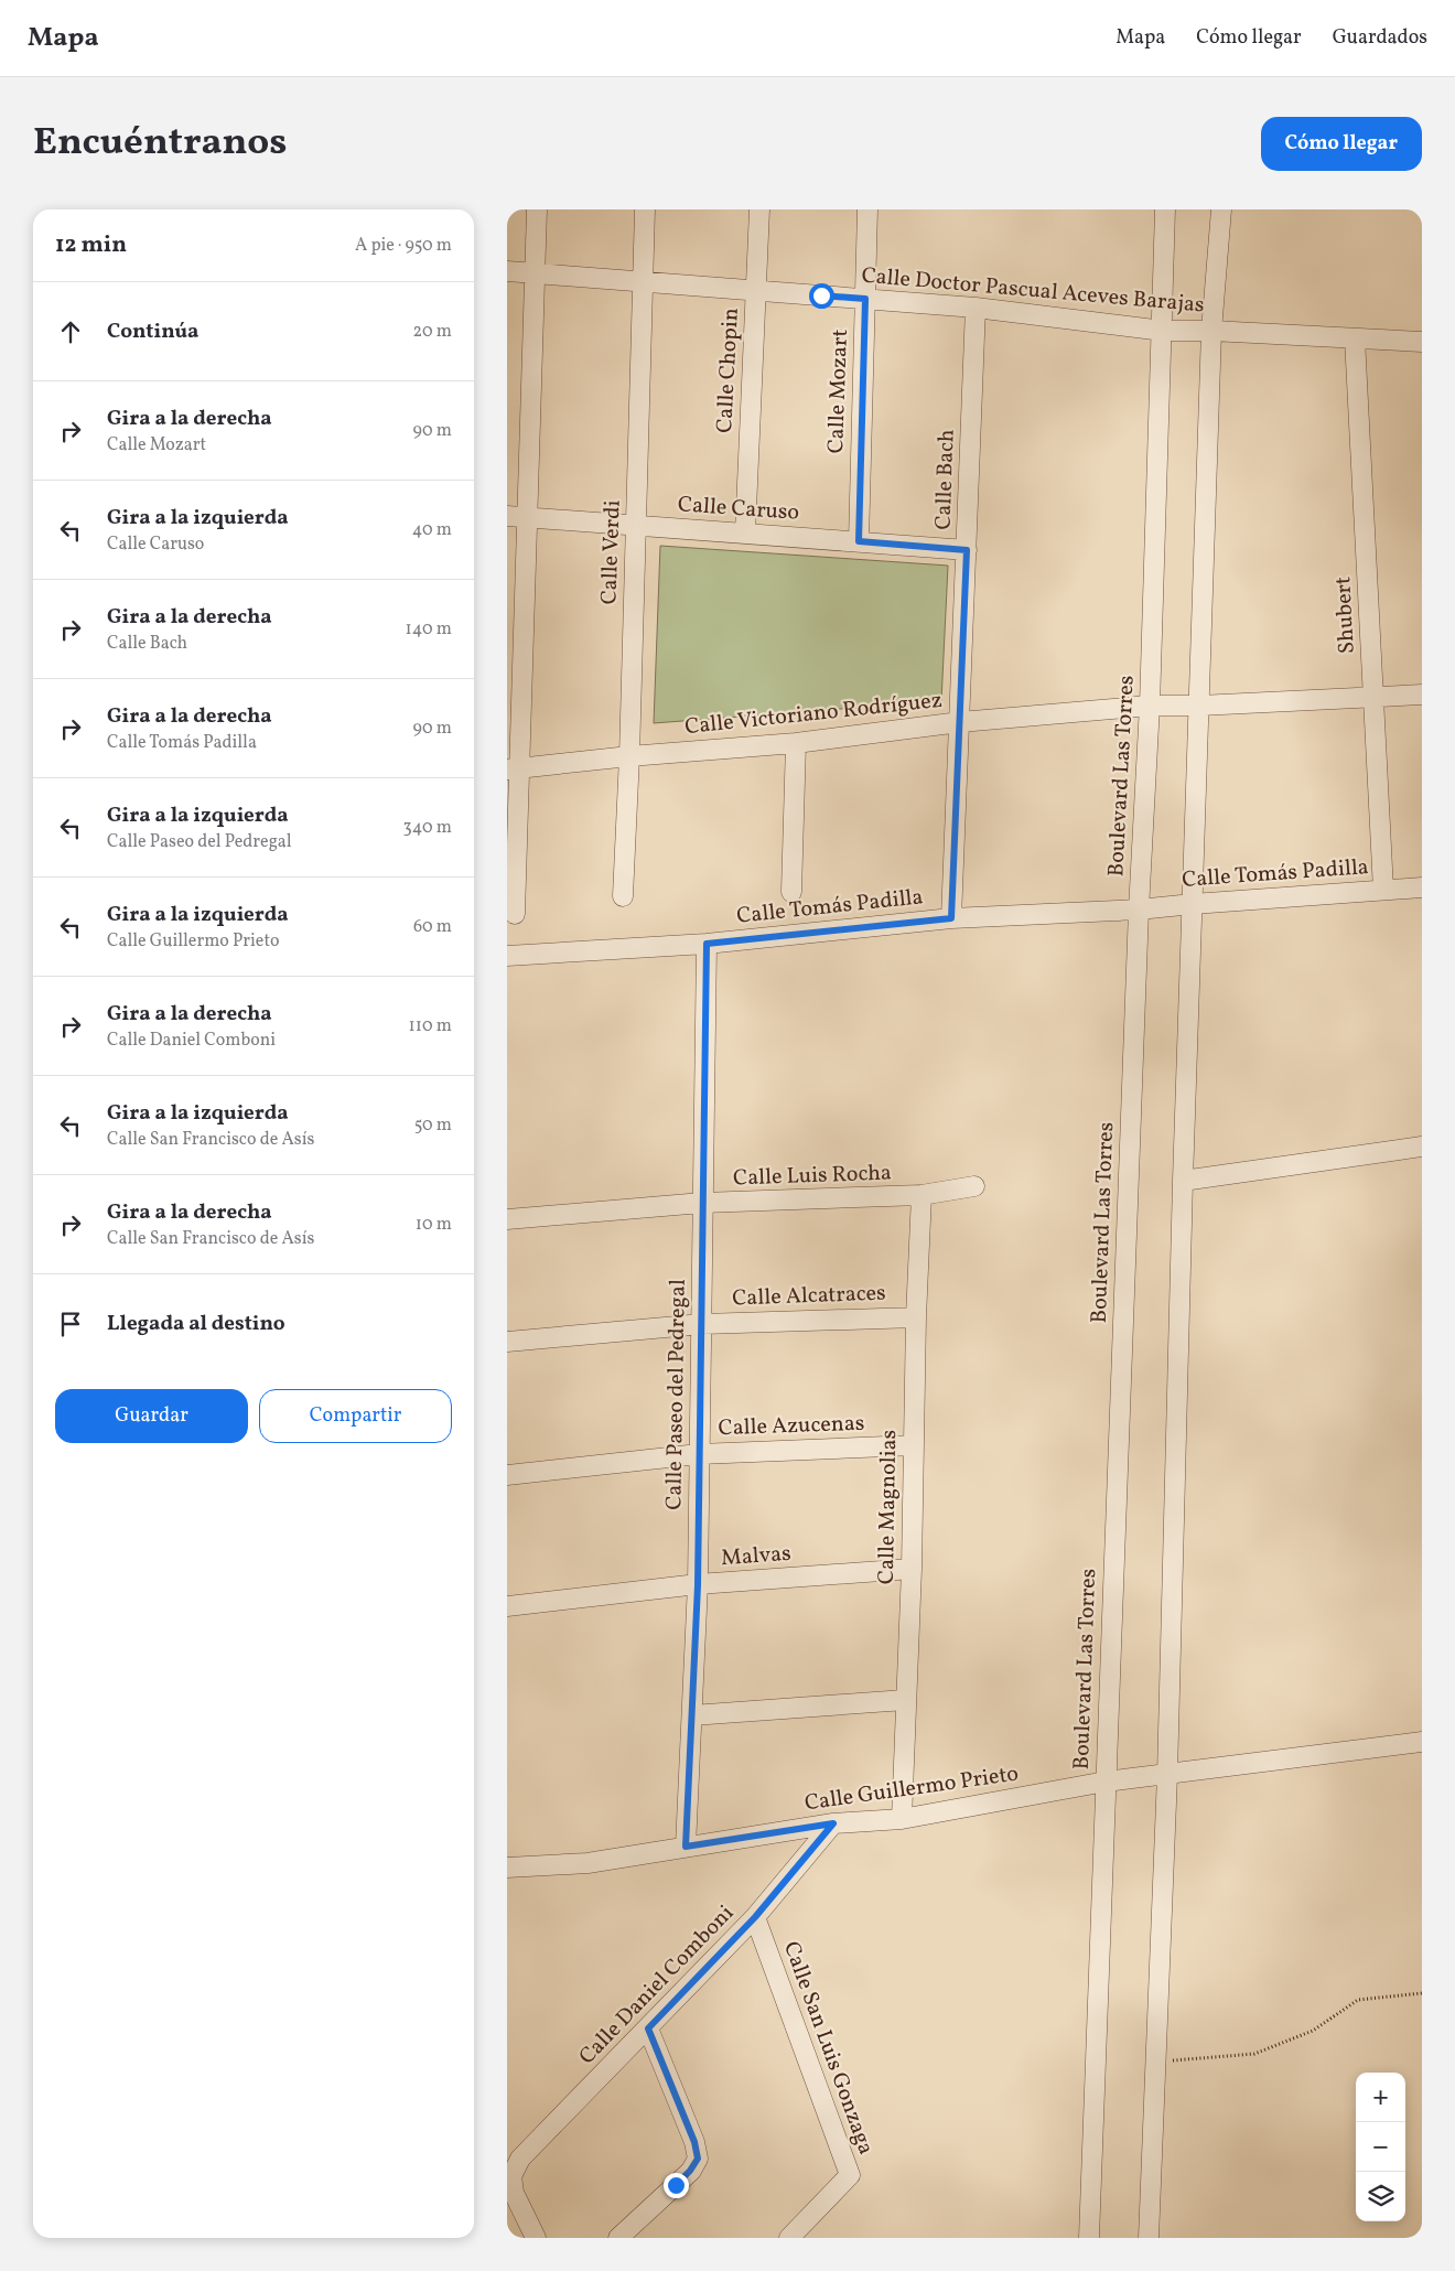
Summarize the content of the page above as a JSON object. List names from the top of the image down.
{
  "streets": {
    "street": [
      "Calle Doctor Pascual Aceves Barajas",
      "Calle Chopin",
      "Calle Mozart",
      "Calle Bach",
      "Calle Caruso",
      "Calle Verdi",
      "Shubert",
      "Calle Victoriano Rodríguez",
      "Boulevard Las Torres",
      "Calle Tomás Padilla",
      "Calle Luis Rocha",
      "Calle Alcatraces",
      "Calle Paseo del Pedregal",
      "Calle Azucenas",
      "Calle Magnolias",
      "Malvas",
      "Calle Guillermo Prieto",
      "Calle Daniel Comboni",
      "Calle San Luis Gonzaga"
    ]
  },
  "crossings": [
    ["Calle Doctor Pascual Aceves Barajas", "Calle Chopin"],
    ["Calle Doctor Pascual Aceves Barajas", "Calle Mozart"],
    ["Calle Doctor Pascual Aceves Barajas", "Calle Bach"],
    ["Calle Doctor Pascual Aceves Barajas", "Calle Verdi"],
    ["Calle Doctor Pascual Aceves Barajas", "Shubert"],
    ["Calle Doctor Pascual Aceves Barajas", "Boulevard Las Torres"],
    ["Calle Chopin", "Calle Caruso"],
    ["Calle Mozart", "Calle Caruso"],
    ["Calle Bach", "Calle Caruso"],
    ["Calle Bach", "Calle Victoriano Rodríguez"],
    ["Calle Bach", "Calle Tomás Padilla"],
    ["Calle Caruso", "Calle Verdi"],
    ["Calle Verdi", "Calle Victoriano Rodríguez"],
    ["Shubert", "Calle Victoriano Rodríguez"],
    ["Shubert", "Calle Tomás Padilla"],
    ["Calle Victoriano Rodríguez", "Boulevard Las Torres"],
    ["Boulevard Las Torres", "Calle Tomás Padilla"],
    ["Boulevard Las Torres", "Calle Guillermo Prieto"],
    ["Calle Tomás Padilla", "Calle Paseo del Pedregal"],
    ["Calle Luis Rocha", "Calle Paseo del Pedregal"],
    ["Calle Luis Rocha", "Calle Magnolias"],
    ["Calle Alcatraces", "Calle Paseo del Pedregal"],
    ["Calle Alcatraces", "Calle Magnolias"],
    ["Calle Paseo del Pedregal", "Calle Azucenas"],
    ["Calle Paseo del Pedregal", "Malvas"],
    ["Calle Paseo del Pedregal", "Calle Guillermo Prieto"],
    ["Calle Azucenas", "Calle Magnolias"],
    ["Calle Magnolias", "Malvas"],
    ["Calle Magnolias", "Calle Guillermo Prieto"],
    ["Calle Guillermo Prieto", "Calle Daniel Comboni"],
    ["Calle Daniel Comboni", "Calle San Luis Gonzaga"]
  ],
  "page": {
    "header": "Mapa",
    "nav": ["Mapa", "Cómo llegar", "Guardados"],
    "title": "Encuéntranos",
    "buttons": [
      "Cómo llegar",
      ["Guardar", "Compartir"]
    ],
    "heading": ["12 min", "A pie · 950 m"],
    "list": [
      ["Continúa", "20 m"],
      ["Gira a la derecha", "Calle Mozart", "90 m"],
      ["Gira a la izquierda", "Calle Caruso", "40 m"],
      ["Gira a la derecha", "Calle Bach", "140 m"],
      ["Gira a la derecha", "Calle Tomás Padilla", "90 m"],
      ["Gira a la izquierda", "Calle Paseo del Pedregal", "340 m"],
      ["Gira a la izquierda", "Calle Guillermo Prieto", "60 m"],
      ["Gira a la derecha", "Calle Daniel Comboni", "110 m"],
      ["Gira a la izquierda", "Calle San Francisco de Asís", "50 m"],
      ["Gira a la derecha", "Calle San Francisco de Asís", "10 m"],
      "Llegada al destino"
    ],
    "map_buttons": ["+", "−"]
  }
}
